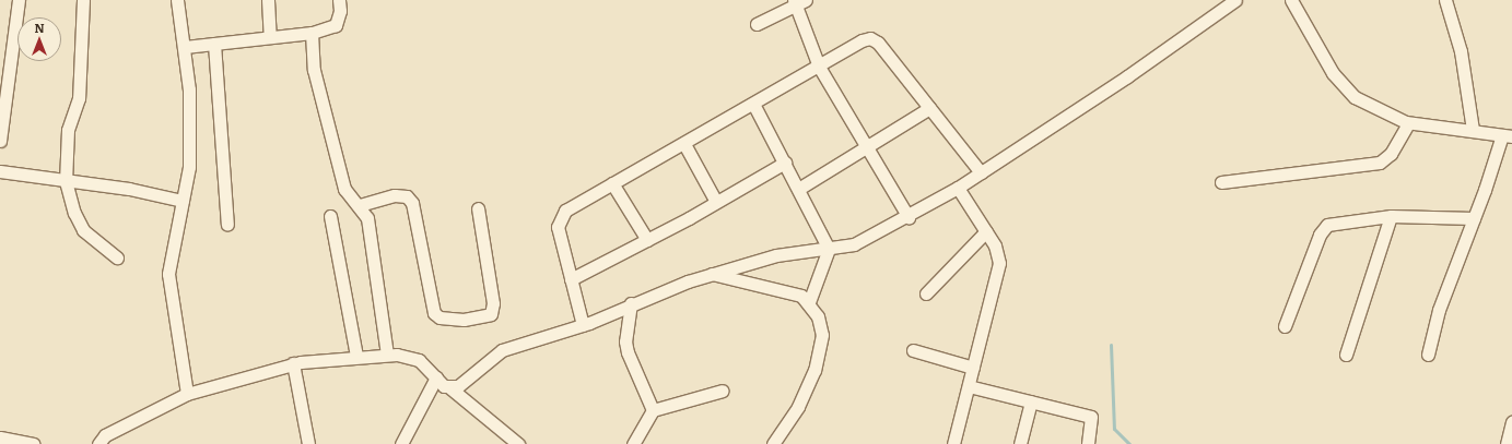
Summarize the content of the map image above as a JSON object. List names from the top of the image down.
{
  "north": "top"
}
